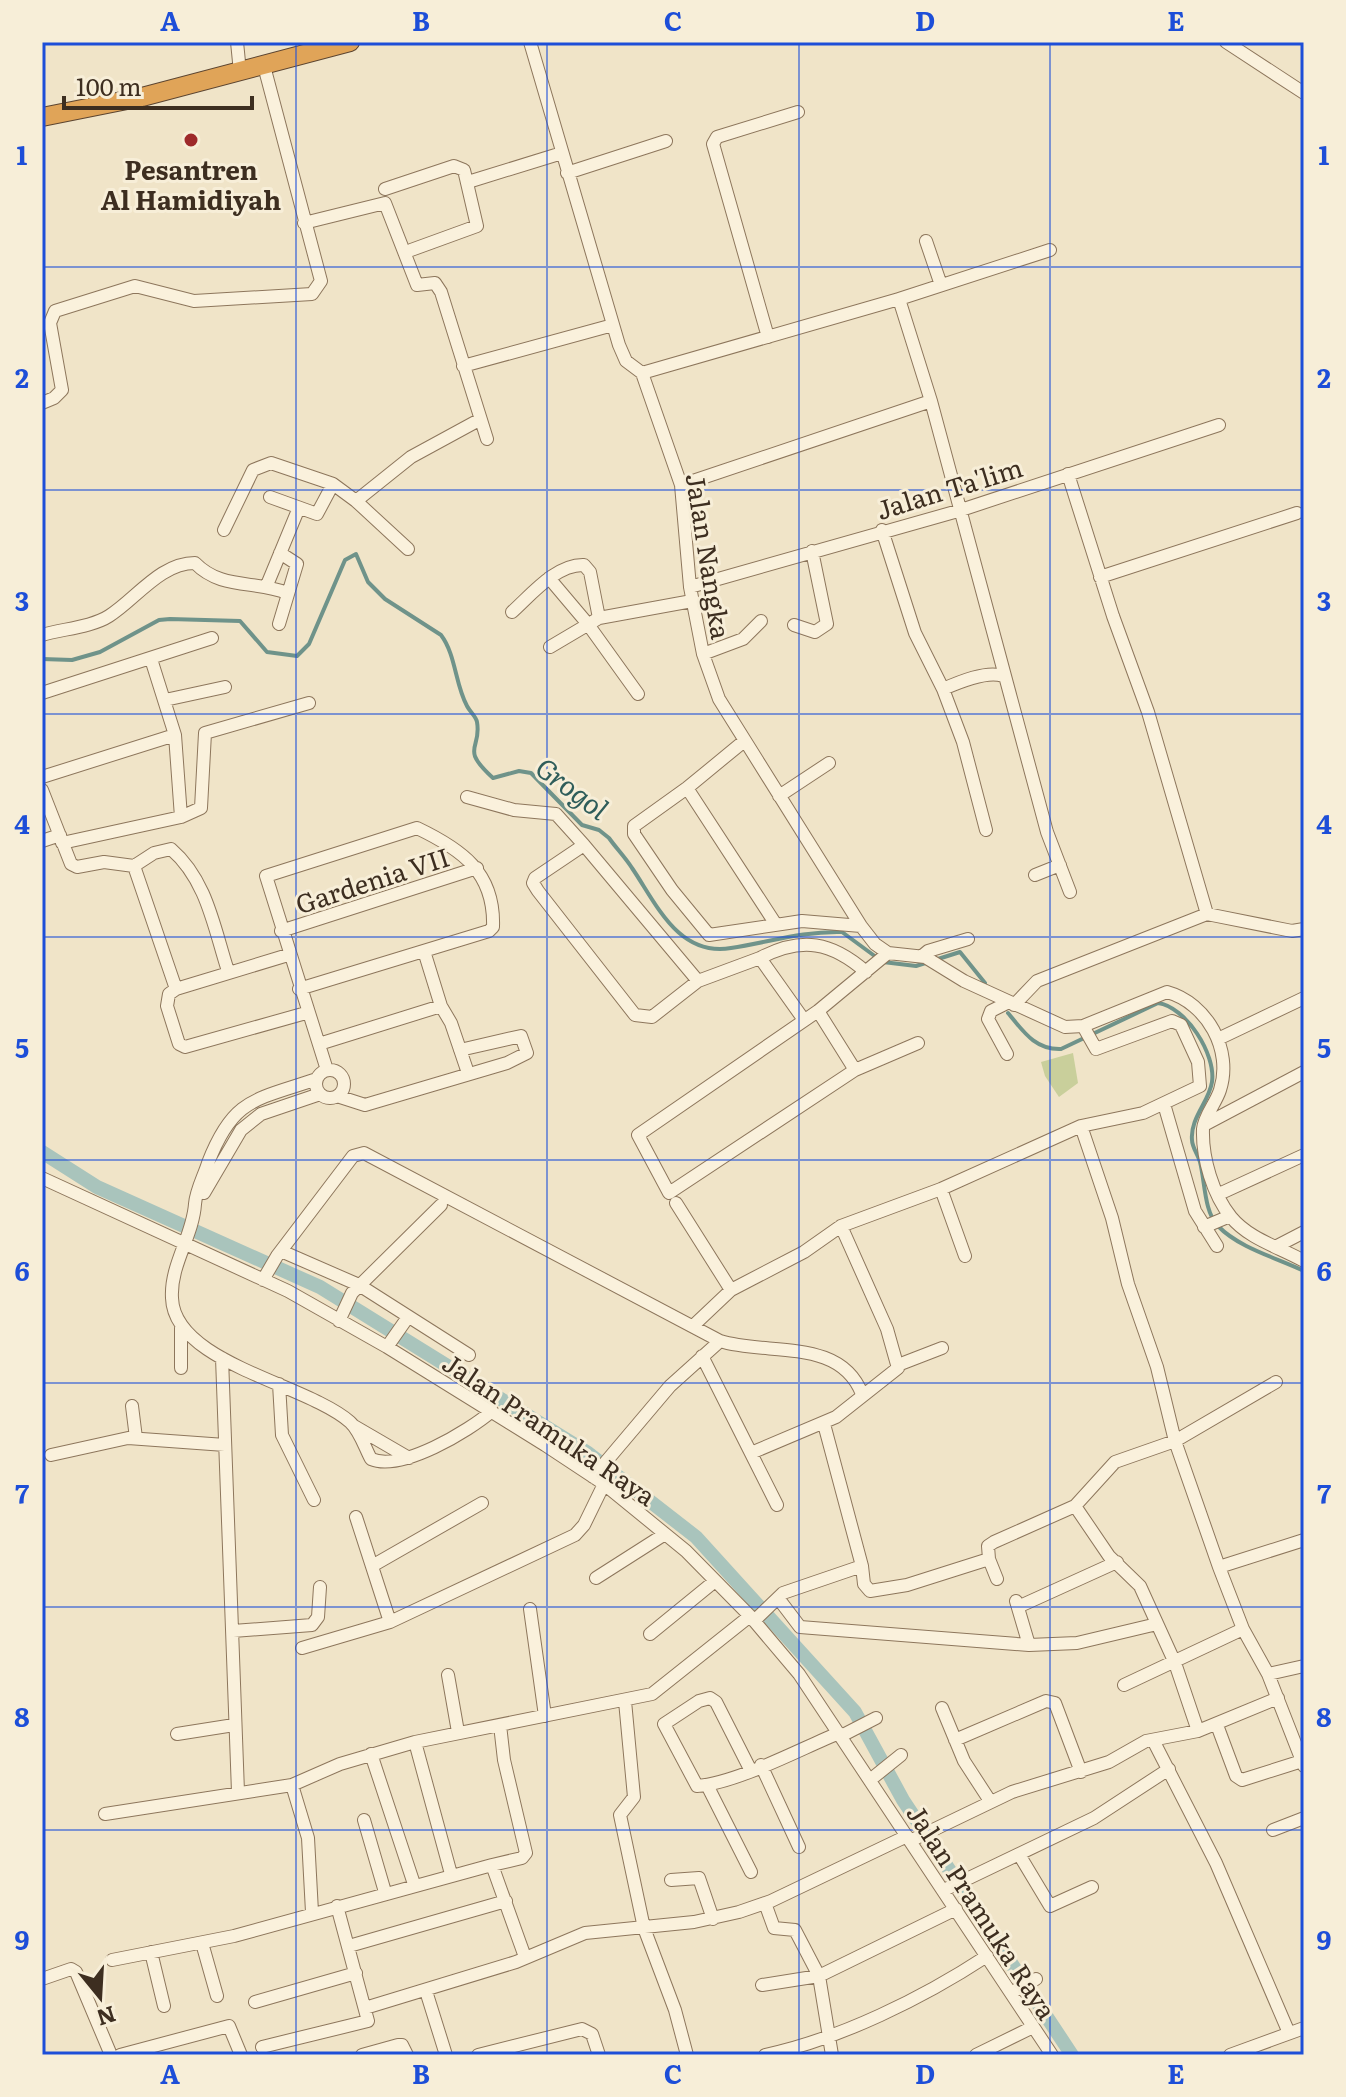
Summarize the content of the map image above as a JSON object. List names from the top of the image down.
{
  "streets": {
    "street": [
      "Jalan Ta'lim",
      "Jalan Nangka",
      "Gardenia VII",
      "Jalan Pramuka Raya"
    ]
  },
  "crossings": [
    ["Jalan Ta'lim", "Jalan Nangka"]
  ],
  "water": ["Grogol"],
  "places": ["Pesantren Al Hamidiyah"],
  "scale_bar": "100 m",
  "north": "bottom",
  "grid": {
    "columns": [
      "A",
      "B",
      "C",
      "D",
      "E"
    ],
    "rows": [
      "1",
      "2",
      "3",
      "4",
      "5",
      "6",
      "7",
      "8",
      "9"
    ]
  }
}
